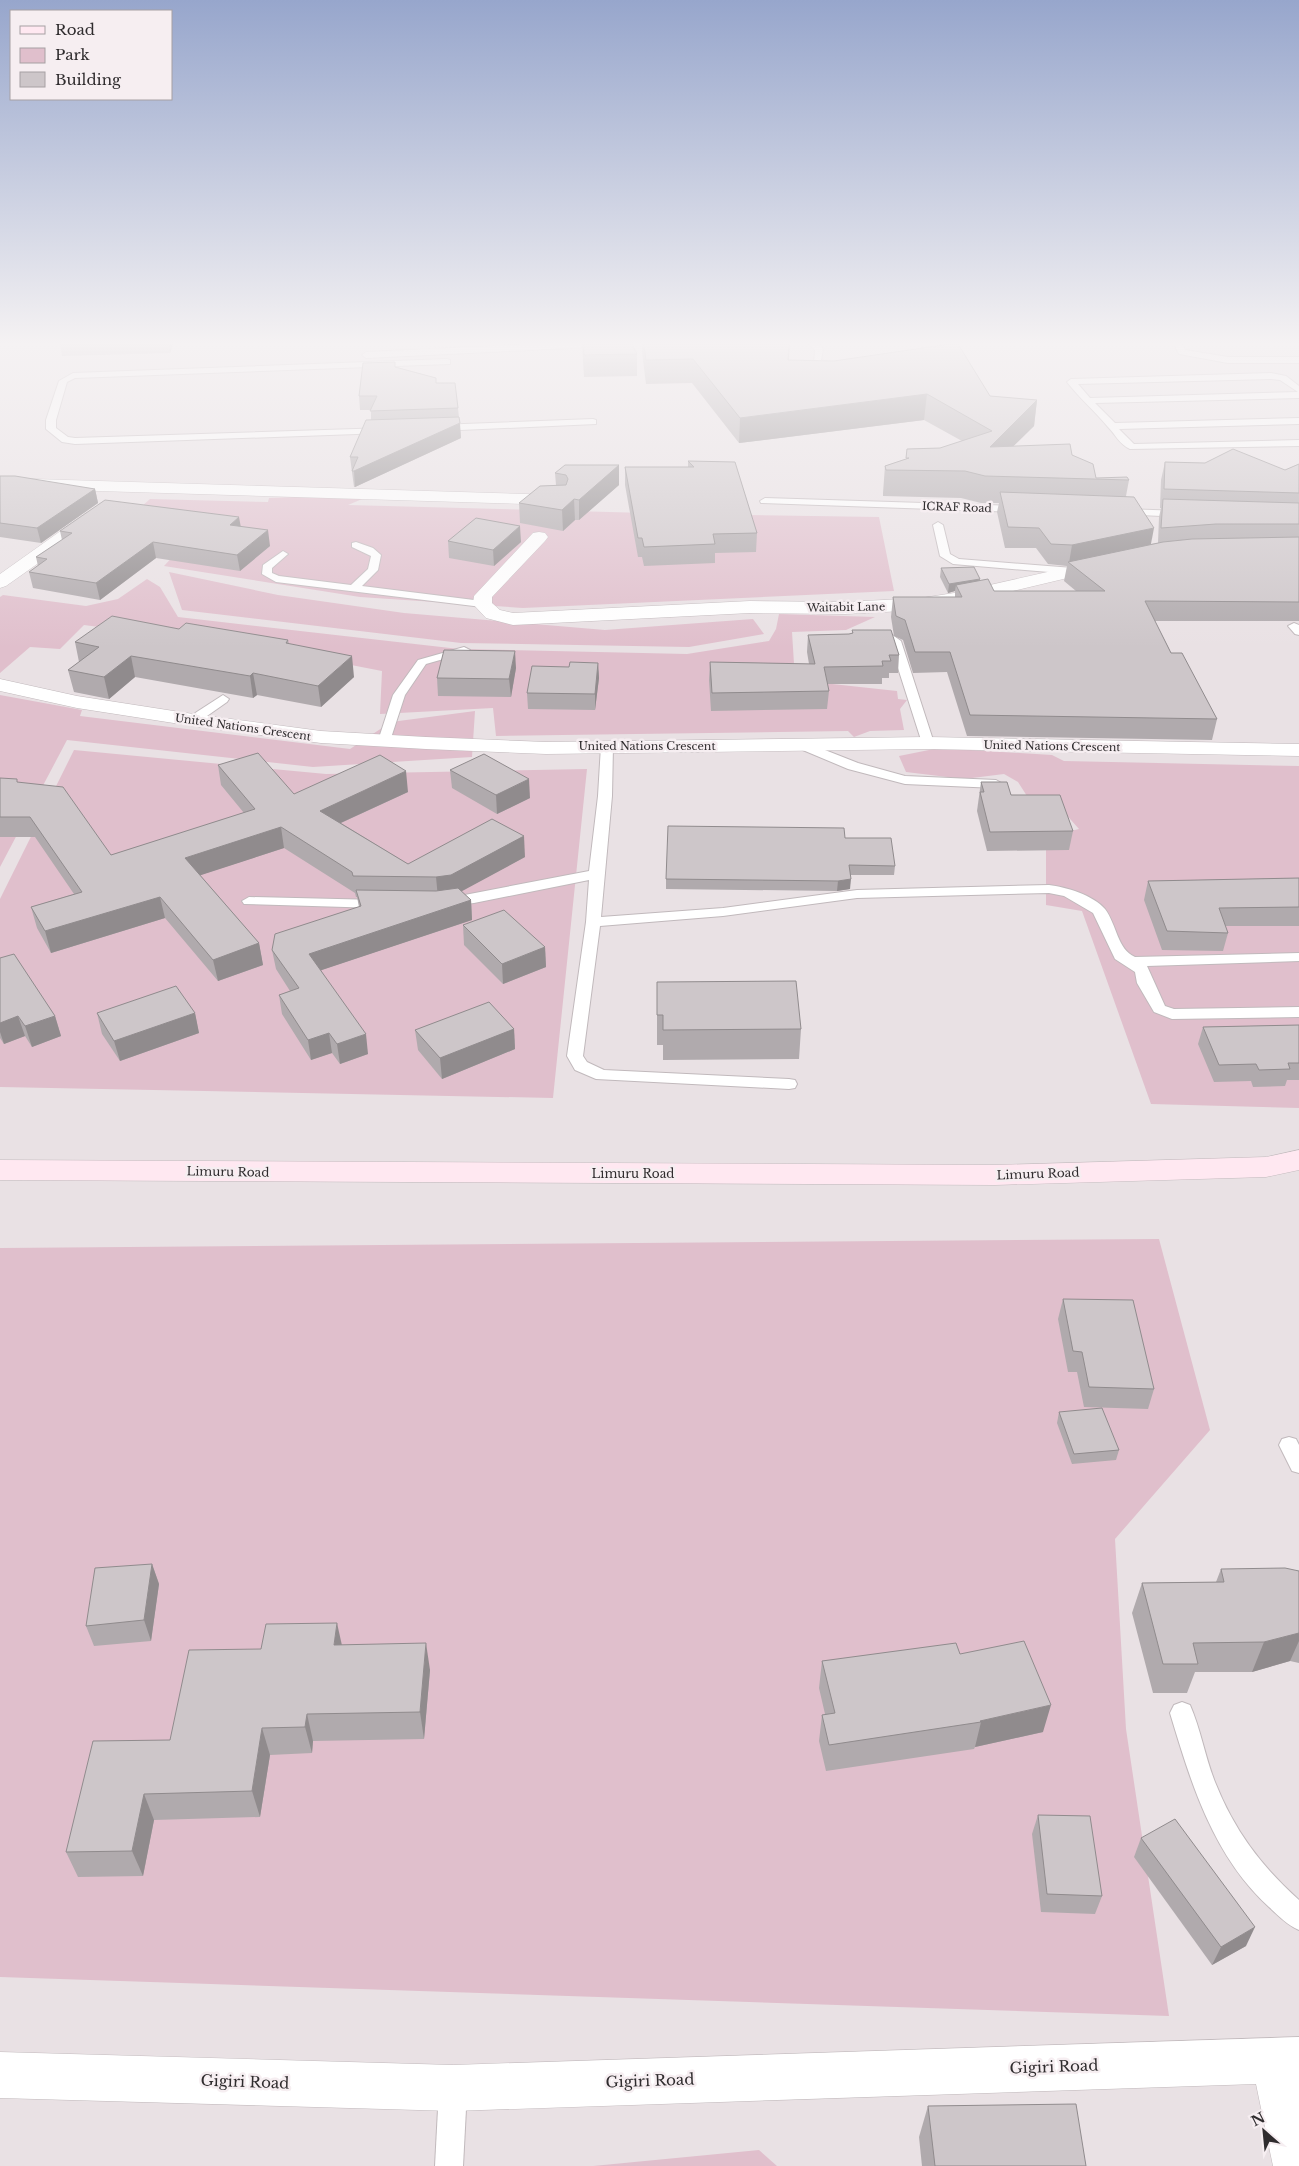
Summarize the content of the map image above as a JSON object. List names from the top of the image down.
{
  "streets": {
    "main road": ["Limuru Road"],
    "street": ["Waitabit Lane", "United Nations Crescent", "Gigiri Road"],
    "lane": ["ICRAF Road"]
  },
  "legend": ["Road", "Park", "Building"],
  "north": "top left"
}
